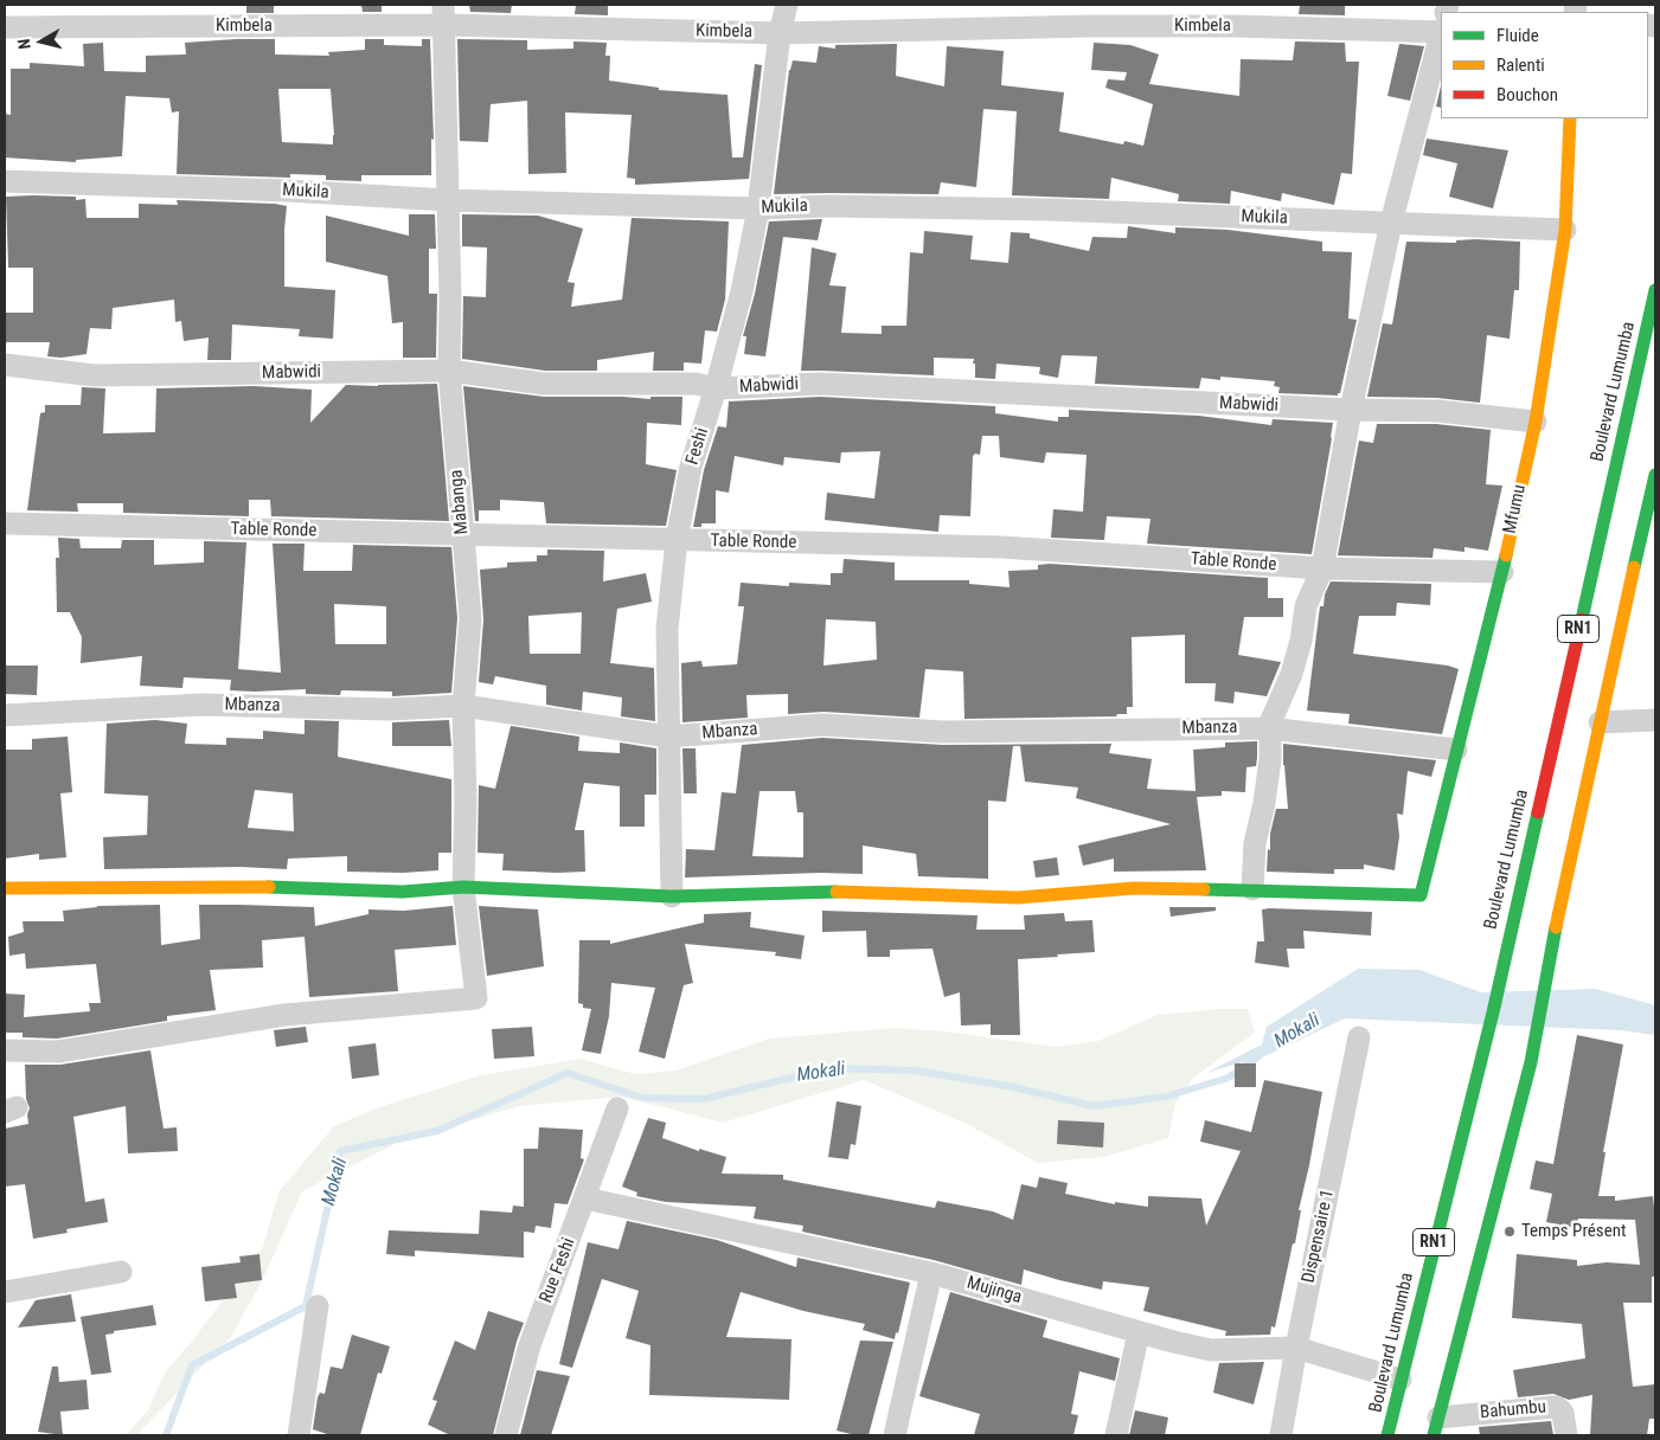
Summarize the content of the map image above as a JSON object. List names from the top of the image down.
{
  "streets": {
    "main road": ["Boulevard Lumumba", "Mfumu", "RN1"],
    "street": [
      "Kimbela",
      "Mukila",
      "Mabwidi",
      "Feshi",
      "Mabanga",
      "Table Ronde",
      "Mbanza",
      "Dispensaire 1",
      "Rue Feshi",
      "Mujinga",
      "Bahumbu"
    ]
  },
  "crossings": [
    ["Kimbela", "Feshi"],
    ["Kimbela", "Mabanga"],
    ["Mukila", "Feshi"],
    ["Mukila", "Mabanga"],
    ["Mukila", "Mfumu"],
    ["Mabwidi", "Feshi"],
    ["Mabwidi", "Mabanga"],
    ["Mabwidi", "Mfumu"],
    ["Boulevard Lumumba", "Mujinga"],
    ["Feshi", "Table Ronde"],
    ["Feshi", "Mbanza"],
    ["Mabanga", "Table Ronde"],
    ["Mabanga", "Mbanza"],
    ["Mfumu", "Table Ronde"],
    ["Mfumu", "Mbanza"],
    ["RN1", "Bahumbu"],
    ["Dispensaire 1", "Mujinga"],
    ["Rue Feshi", "Mujinga"]
  ],
  "water": ["Mokali"],
  "places": ["Temps Présent"],
  "legend": ["Fluide", "Ralenti", "Bouchon"],
  "north": "left"
}
